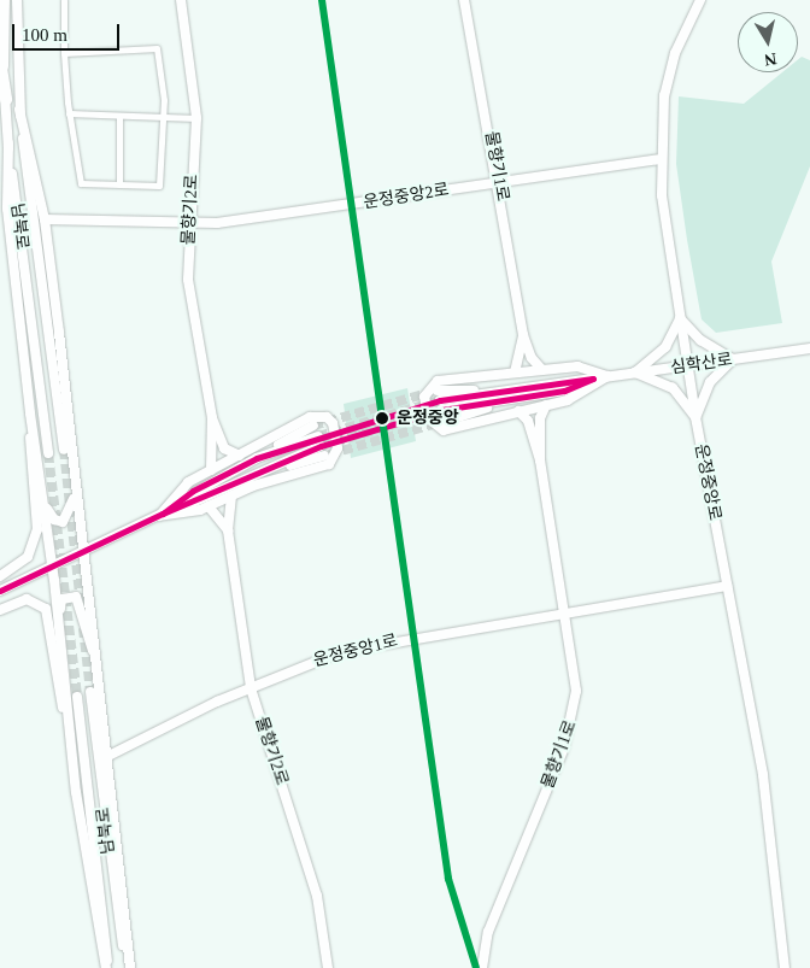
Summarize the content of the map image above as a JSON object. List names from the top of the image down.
{
  "streets": {
    "street": [
      "물향기1로",
      "운정중앙2로",
      "물향기2로",
      "남북로",
      "심학산로",
      "운정중앙로",
      "운정중앙1로"
    ]
  },
  "crossings": [
    ["물향기1로", "운정중앙2로"],
    ["물향기1로", "운정중앙1로"],
    ["운정중앙2로", "물향기2로"],
    ["운정중앙2로", "운정중앙로"],
    ["물향기2로", "운정중앙1로"],
    ["심학산로", "운정중앙로"],
    ["운정중앙로", "운정중앙1로"]
  ],
  "places": ["운정중앙"],
  "scale_bar": "100 m",
  "north": "bottom"
}
